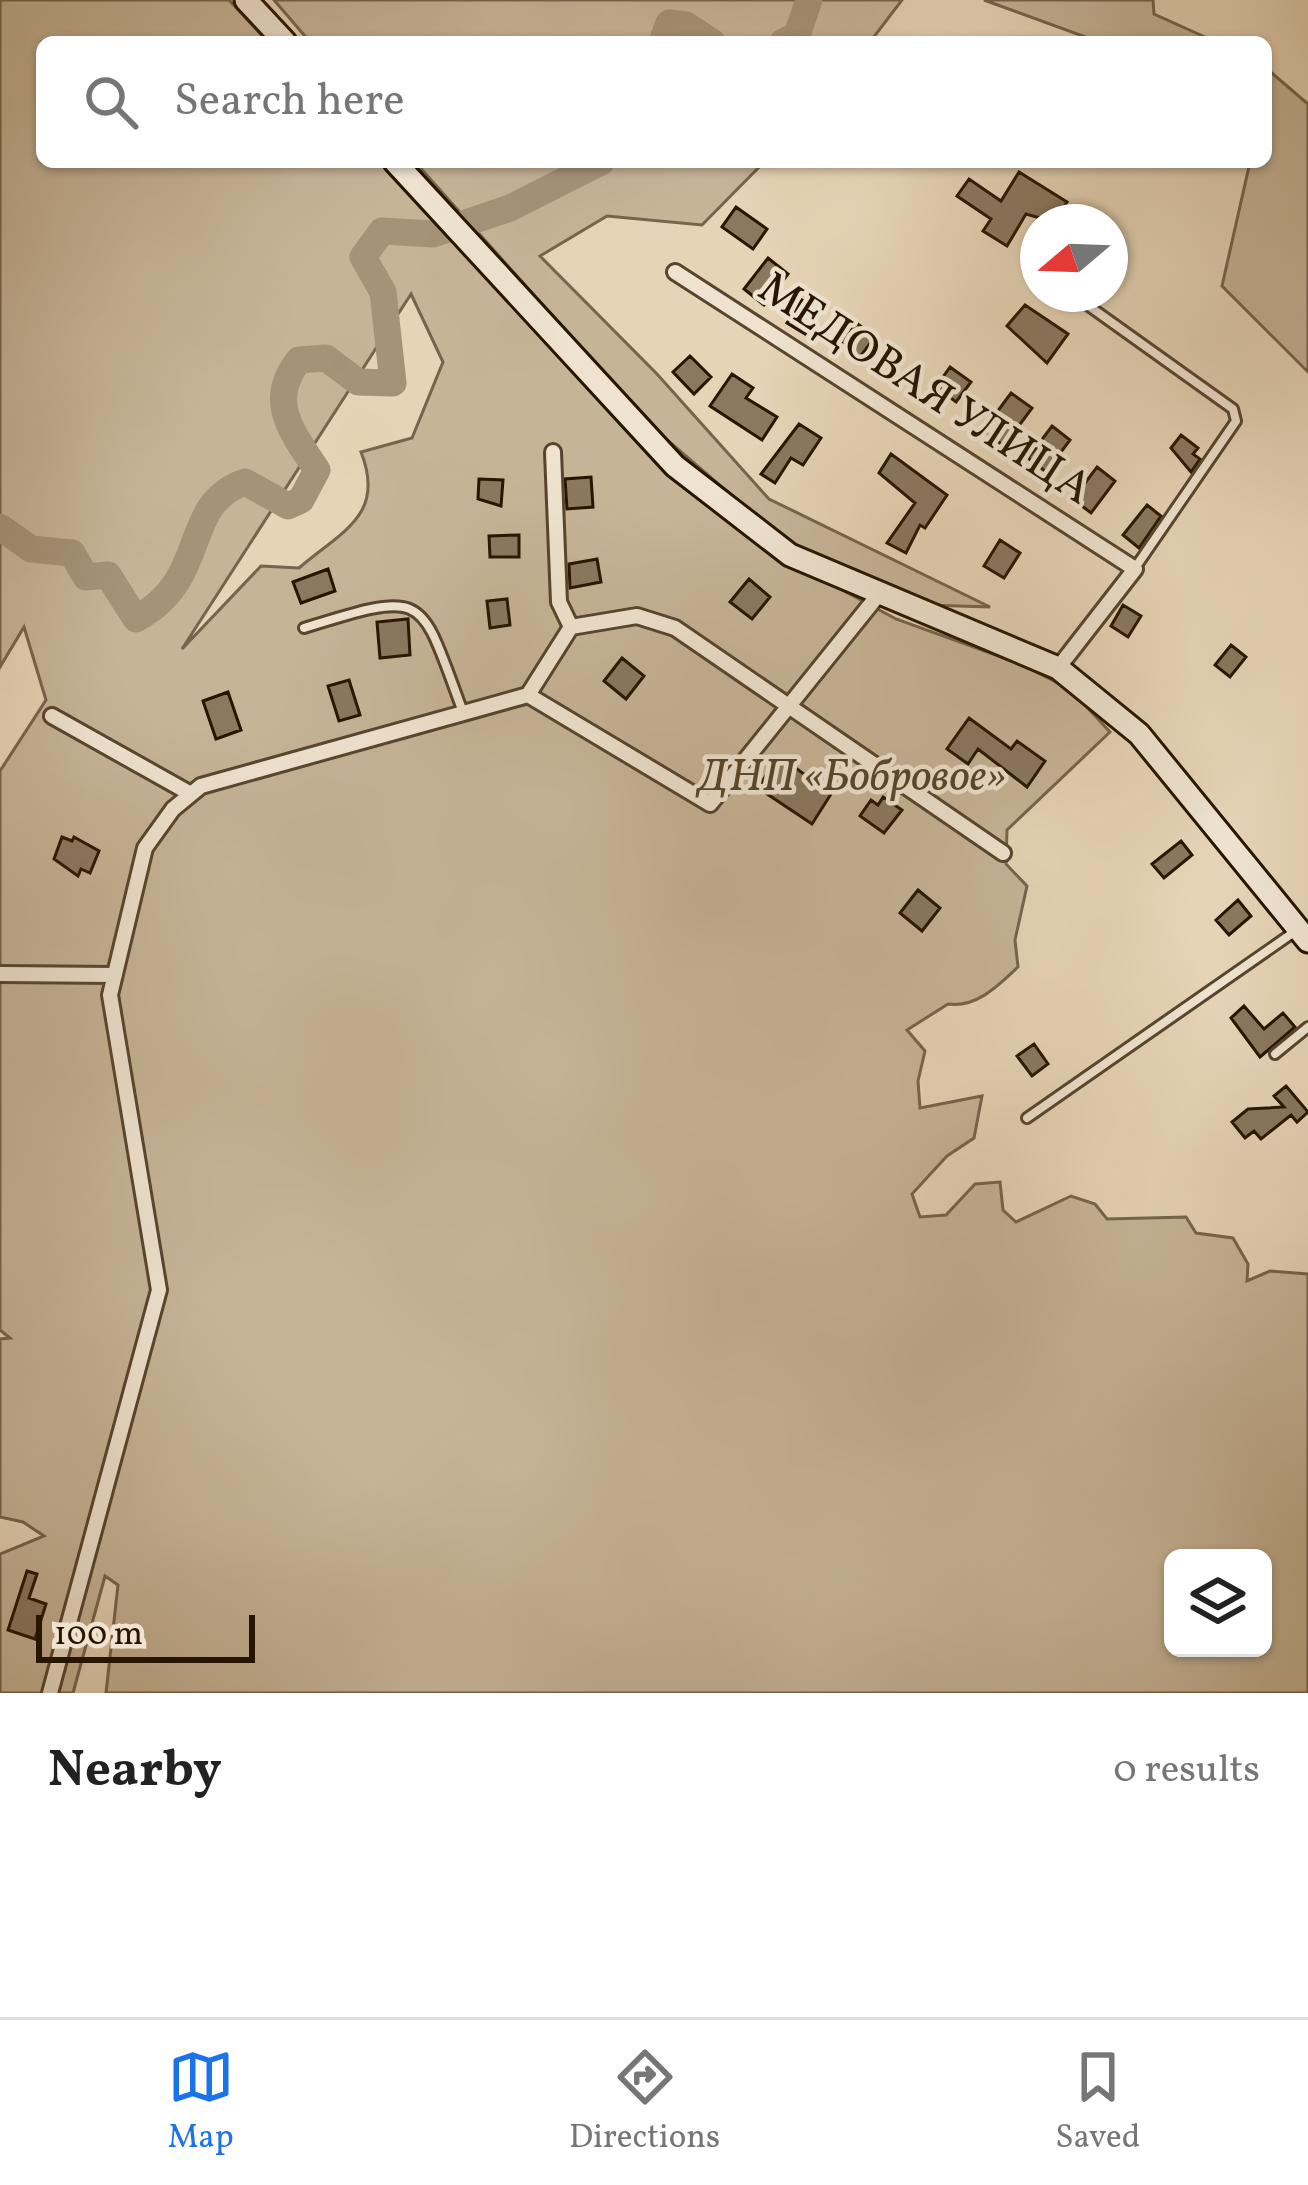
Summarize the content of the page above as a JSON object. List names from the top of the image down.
{
  "streets": {
    "street": ["МЕДОВАЯ УЛИЦА"]
  },
  "parks": ["ДНП «Бобровое»"],
  "scale_bar": "100 m",
  "north": "left",
  "page": {
    "search": "Search here",
    "scale": "100 m",
    "heading": ["Nearby", "0 results"],
    "nav": ["Map", "Directions", "Saved"]
  }
}
